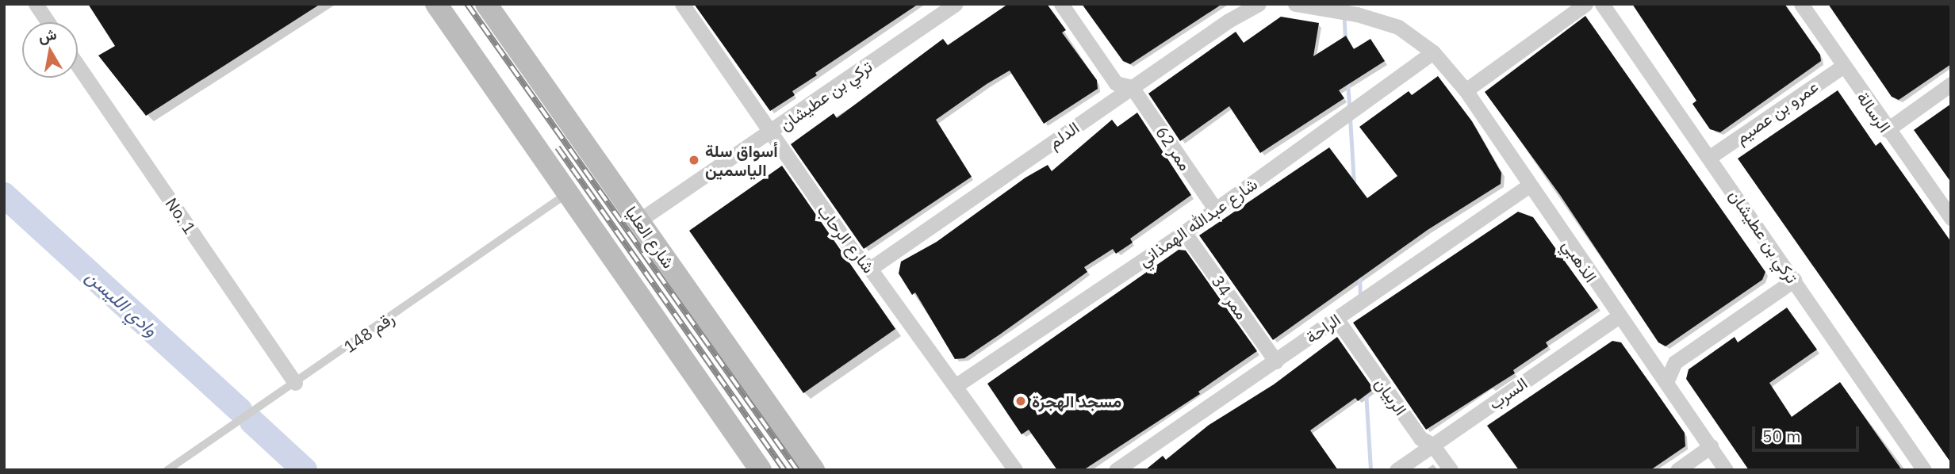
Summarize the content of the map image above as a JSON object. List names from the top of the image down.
{
  "streets": {
    "main road": ["شارع العليا"],
    "street": [
      "تركي بن عطيشان",
      "عمرو بن عصيم",
      "الرسالة",
      "الدلم",
      "ممر 62",
      "No. 1",
      "شارع عبدالله الهمذاني",
      "شارع الرحاب",
      "الذهبي",
      "ممر 34",
      "الراحة",
      "السرب",
      "الربيان"
    ],
    "lane": ["رقم 148"]
  },
  "crossings": [
    ["تركي بن عطيشان", "عمرو بن عصيم"],
    ["تركي بن عطيشان", "شارع العليا"],
    ["تركي بن عطيشان", "شارع الرحاب"],
    ["عمرو بن عصيم", "الرسالة"],
    ["الدلم", "ممر 62"],
    ["الدلم", "شارع الرحاب"],
    ["ممر 62", "شارع عبدالله الهمذاني"],
    ["No. 1", "رقم 148"],
    ["شارع عبدالله الهمذاني", "شارع الرحاب"],
    ["شارع عبدالله الهمذاني", "الذهبي"],
    ["شارع عبدالله الهمذاني", "ممر 34"],
    ["الذهبي", "الراحة"],
    ["الذهبي", "السرب"],
    ["ممر 34", "الراحة"],
    ["الراحة", "الربيان"],
    ["السرب", "الربيان"]
  ],
  "water": ["وادي الليسن"],
  "places": ["أسواق سلة الياسمين", "مسجد الهجرة"],
  "scale_bar": "50 m",
  "north": "top"
}
